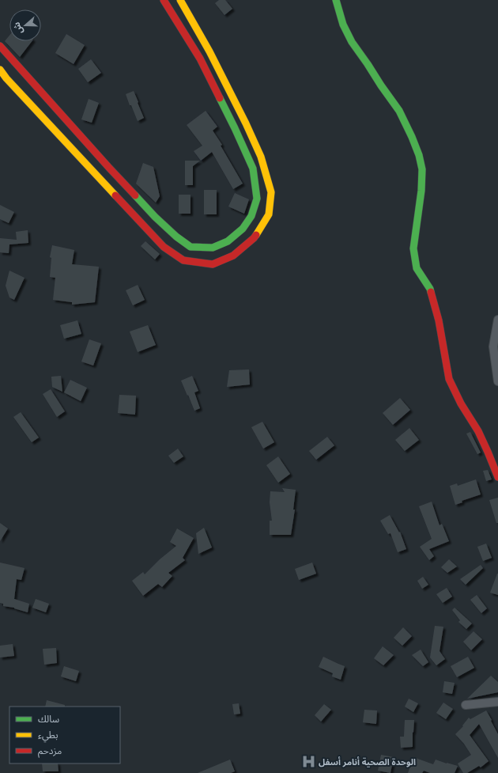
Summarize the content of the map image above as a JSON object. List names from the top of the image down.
{
  "places": {
    "hospital": ["الوحدة الصحية أنامر أسفل"]
  },
  "legend": ["سالك", "بطيء", "مزدحم"],
  "north": "left"
}
